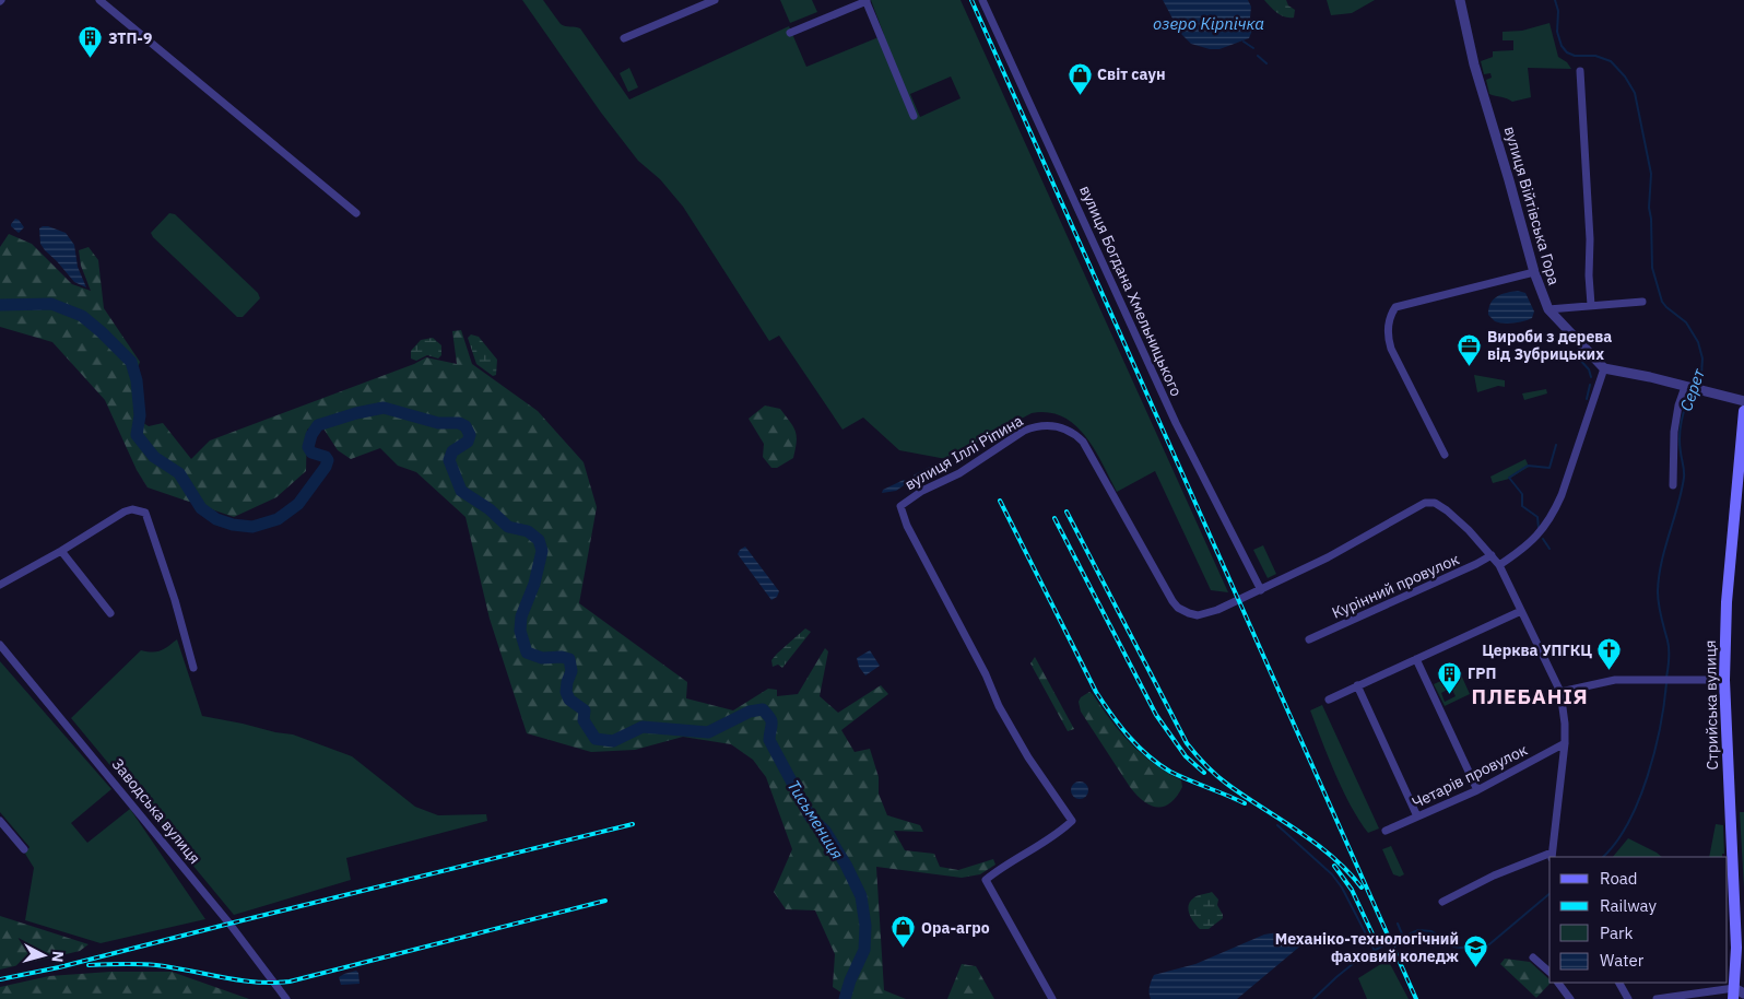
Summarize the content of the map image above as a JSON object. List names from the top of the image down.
{
  "streets": {
    "main road": ["Стрийська вулиця"],
    "street": [
      "вулиця Війтівська Гора",
      "вулиця Богдана Хмельницького",
      "вулиця Іллі Ріпина",
      "Курінний провулок",
      "Четарів провулок",
      "Заводська вулиця"
    ]
  },
  "crossings": [
    ["вулиця Богдана Хмельницького", "вулиця Іллі Ріпина"],
    ["вулиця Іллі Ріпина", "Курінний провулок"]
  ],
  "districts": ["ПЛЕБАНІЯ"],
  "water": ["озеро Кірпічка", "Серет", "Тисьмениця"],
  "places": {
    "building": ["ЗТП-9", "ГРП"],
    "shop": ["Світ саун", "Ора-агро"],
    "office": ["Вироби з дерева від Зубрицьких"],
    "church": ["Церква УПГКЦ"],
    "school or university": ["Механіко-технологічний фаховий коледж"]
  },
  "legend": [
    "Road",
    "Railway",
    "Park",
    "Water"
  ],
  "north": "right"
}
